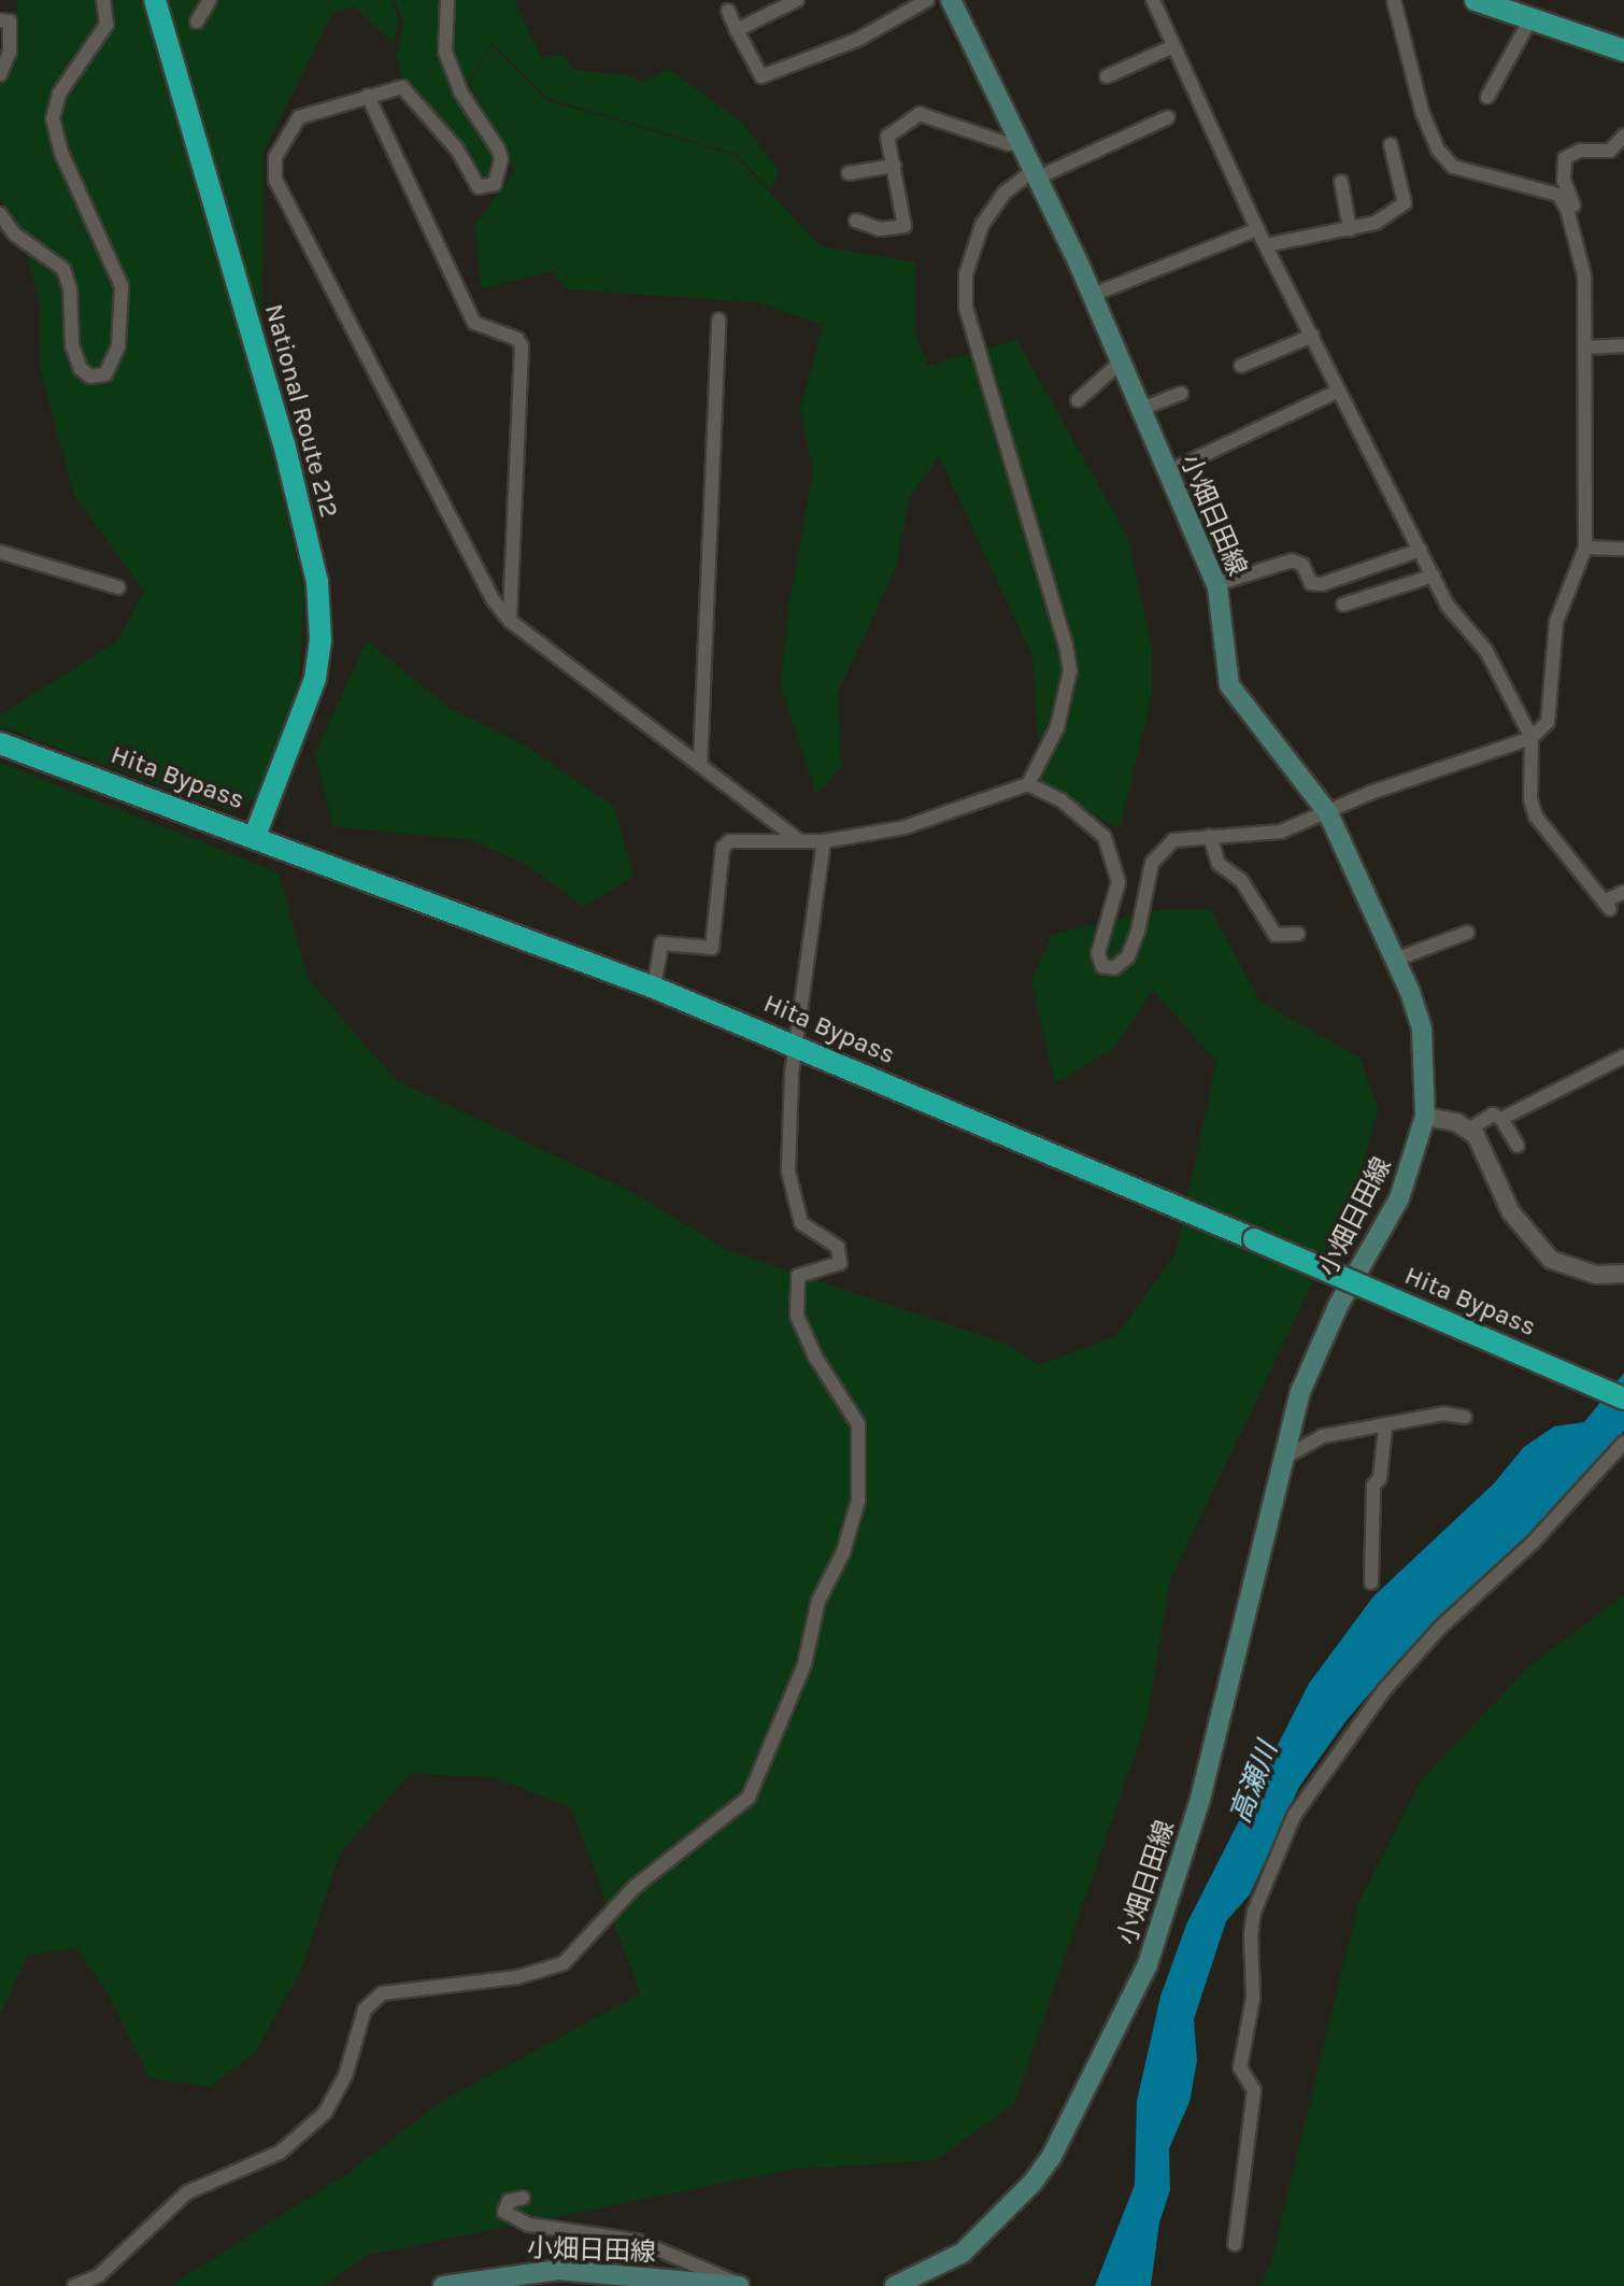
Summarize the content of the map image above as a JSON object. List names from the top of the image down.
{
  "streets": {
    "highway": ["National Route 212", "Hita Bypass"],
    "main road": ["小畑日田線"]
  },
  "crossings": [
    ["National Route 212", "Hita Bypass"]
  ],
  "water": ["高瀬川"]
}
